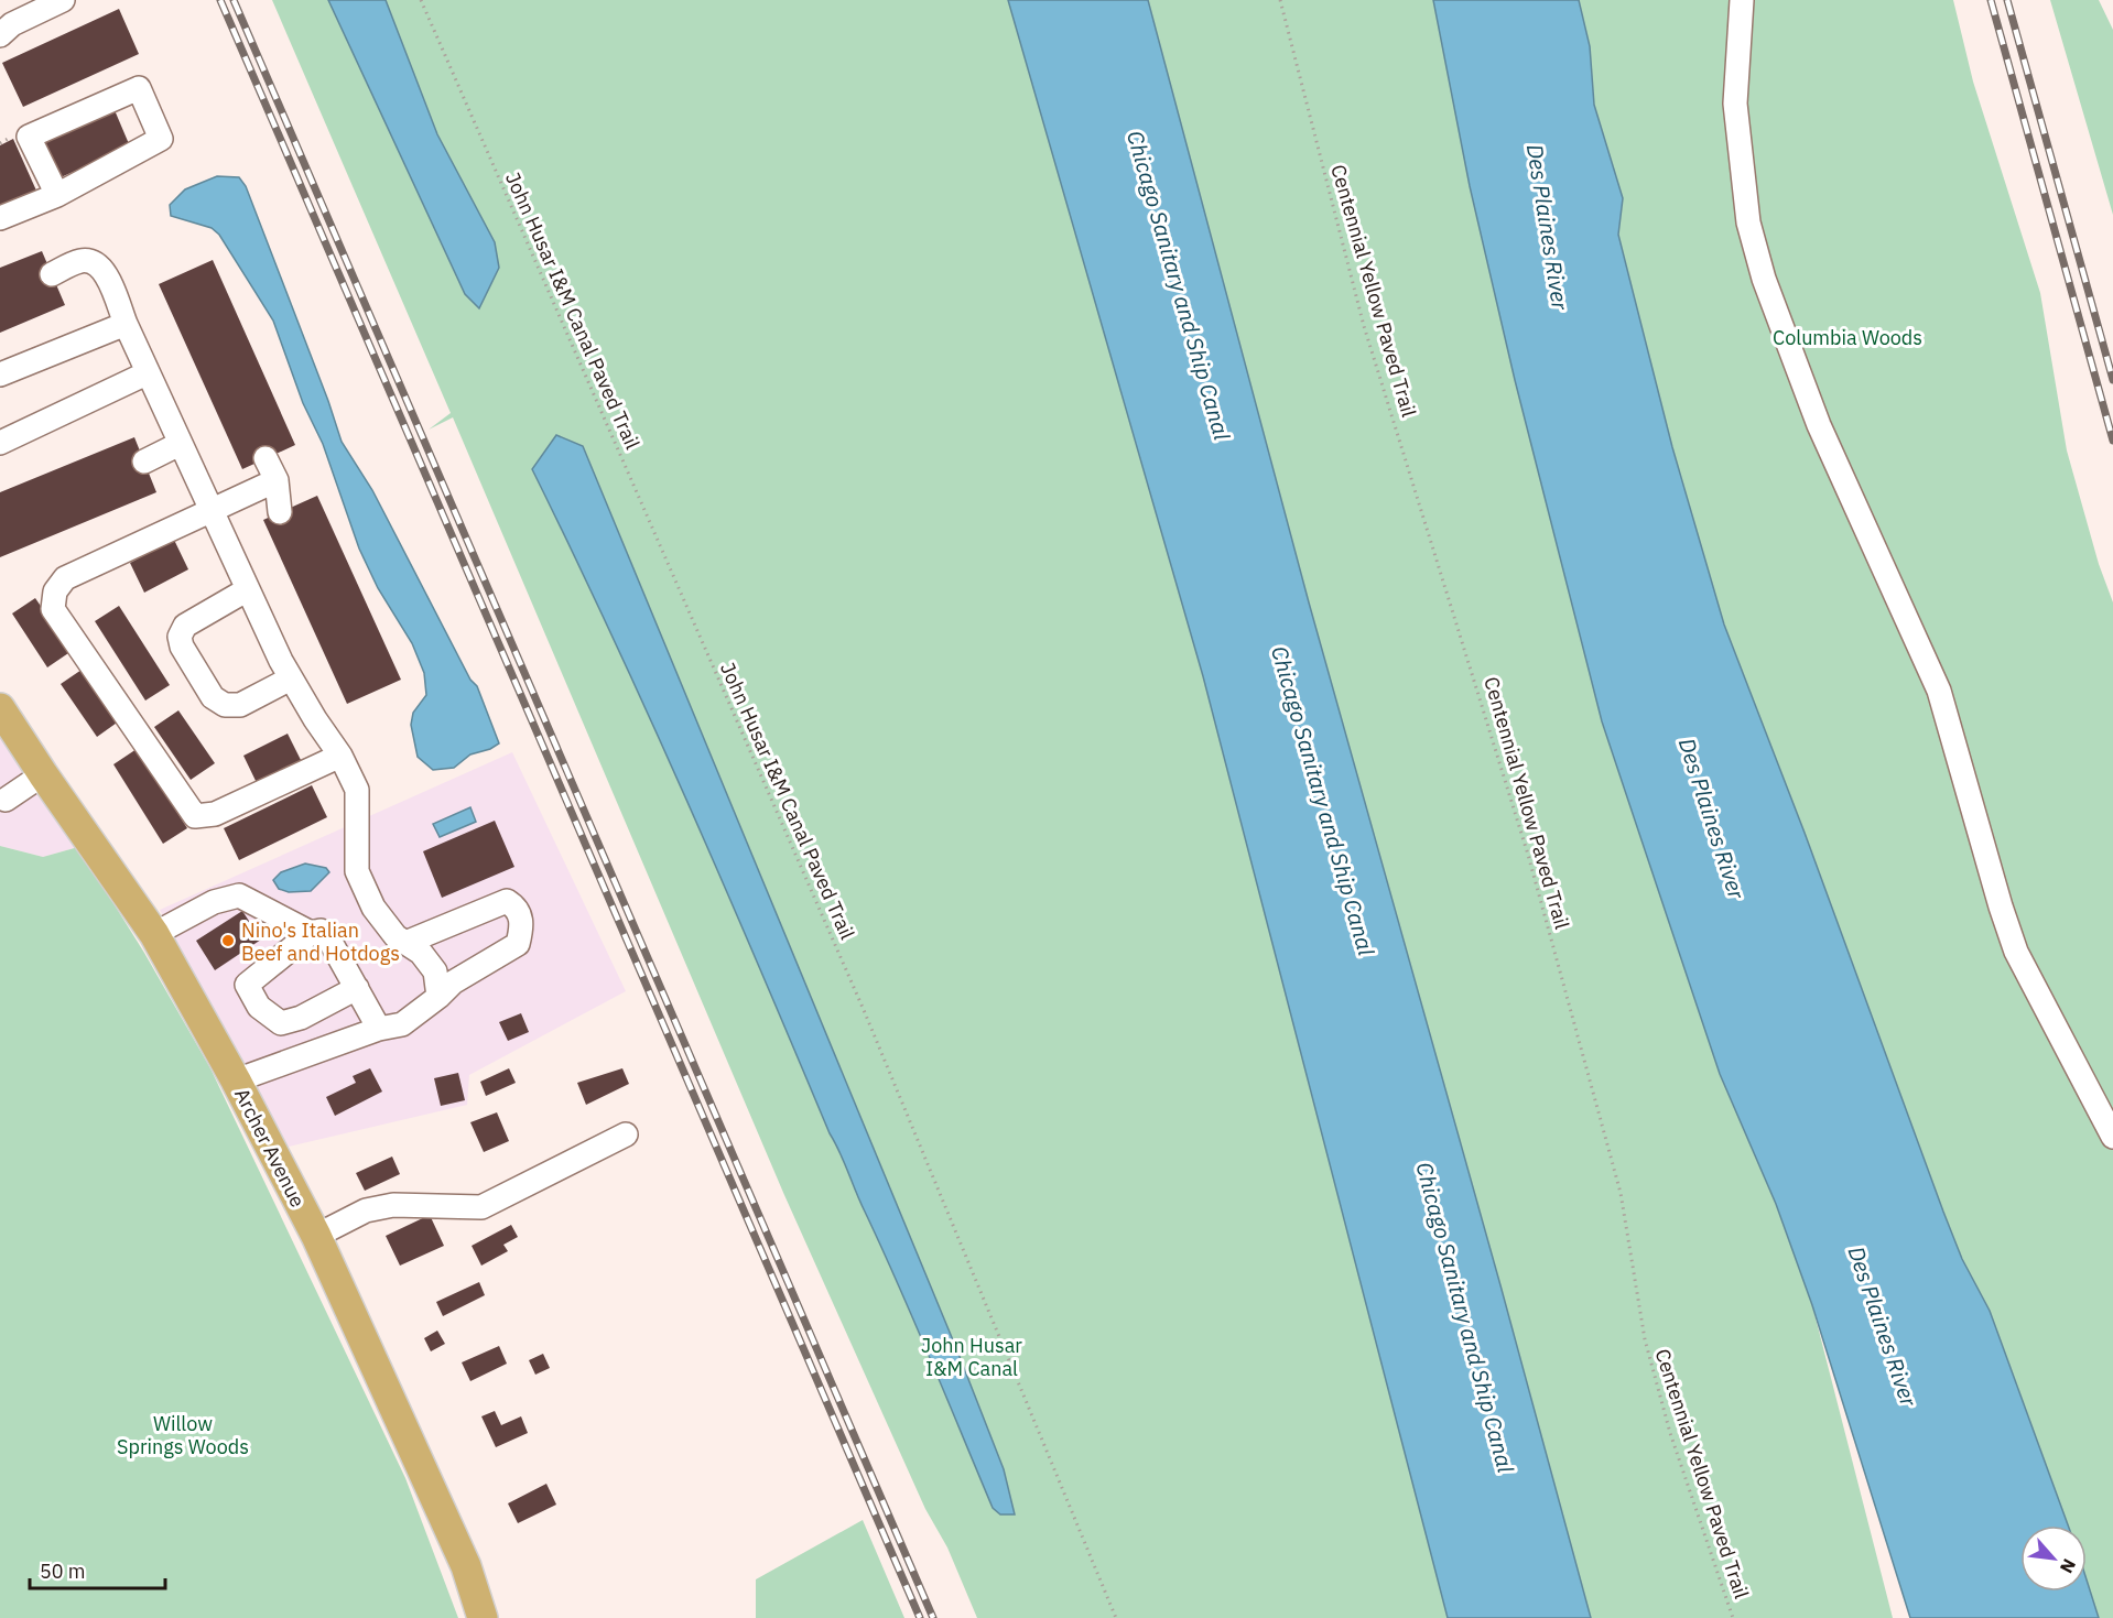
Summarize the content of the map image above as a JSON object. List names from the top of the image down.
{
  "streets": {
    "main road": ["Archer Avenue"],
    "path": ["Centennial Yellow Paved Trail", "John Husar I&M Canal Paved Trail"]
  },
  "water": ["Des Plaines River", "Chicago Sanitary and Ship Canal"],
  "parks": ["Columbia Woods", "John Husar I&M Canal", "Willow Springs Woods"],
  "places": ["Nino's Italian Beef and Hotdogs"],
  "scale_bar": "50 m",
  "north": "bottom right"
}
